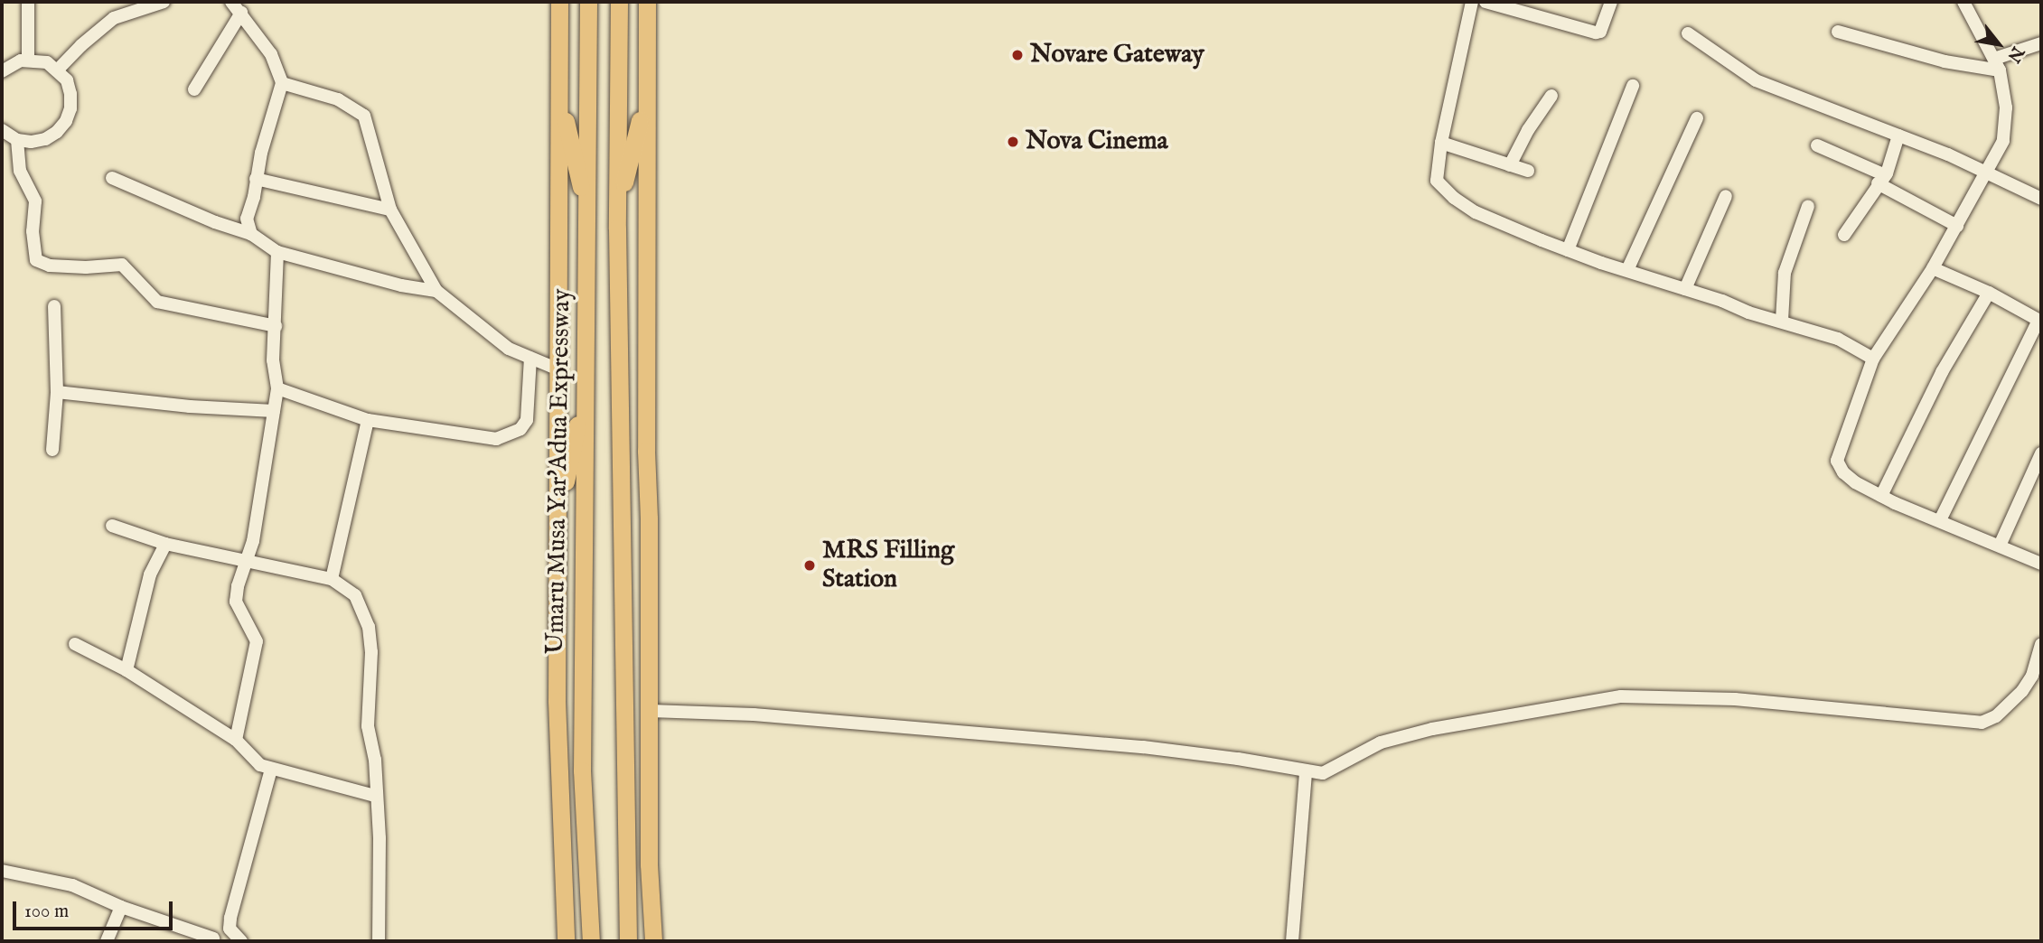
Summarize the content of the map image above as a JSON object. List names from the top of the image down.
{
  "streets": {
    "highway": ["Umaru Musa Yar'Adua Expressway"]
  },
  "places": ["Novare Gateway", "Nova Cinema", "MRS Filling Station"],
  "scale_bar": "100 m",
  "north": "bottom right"
}
